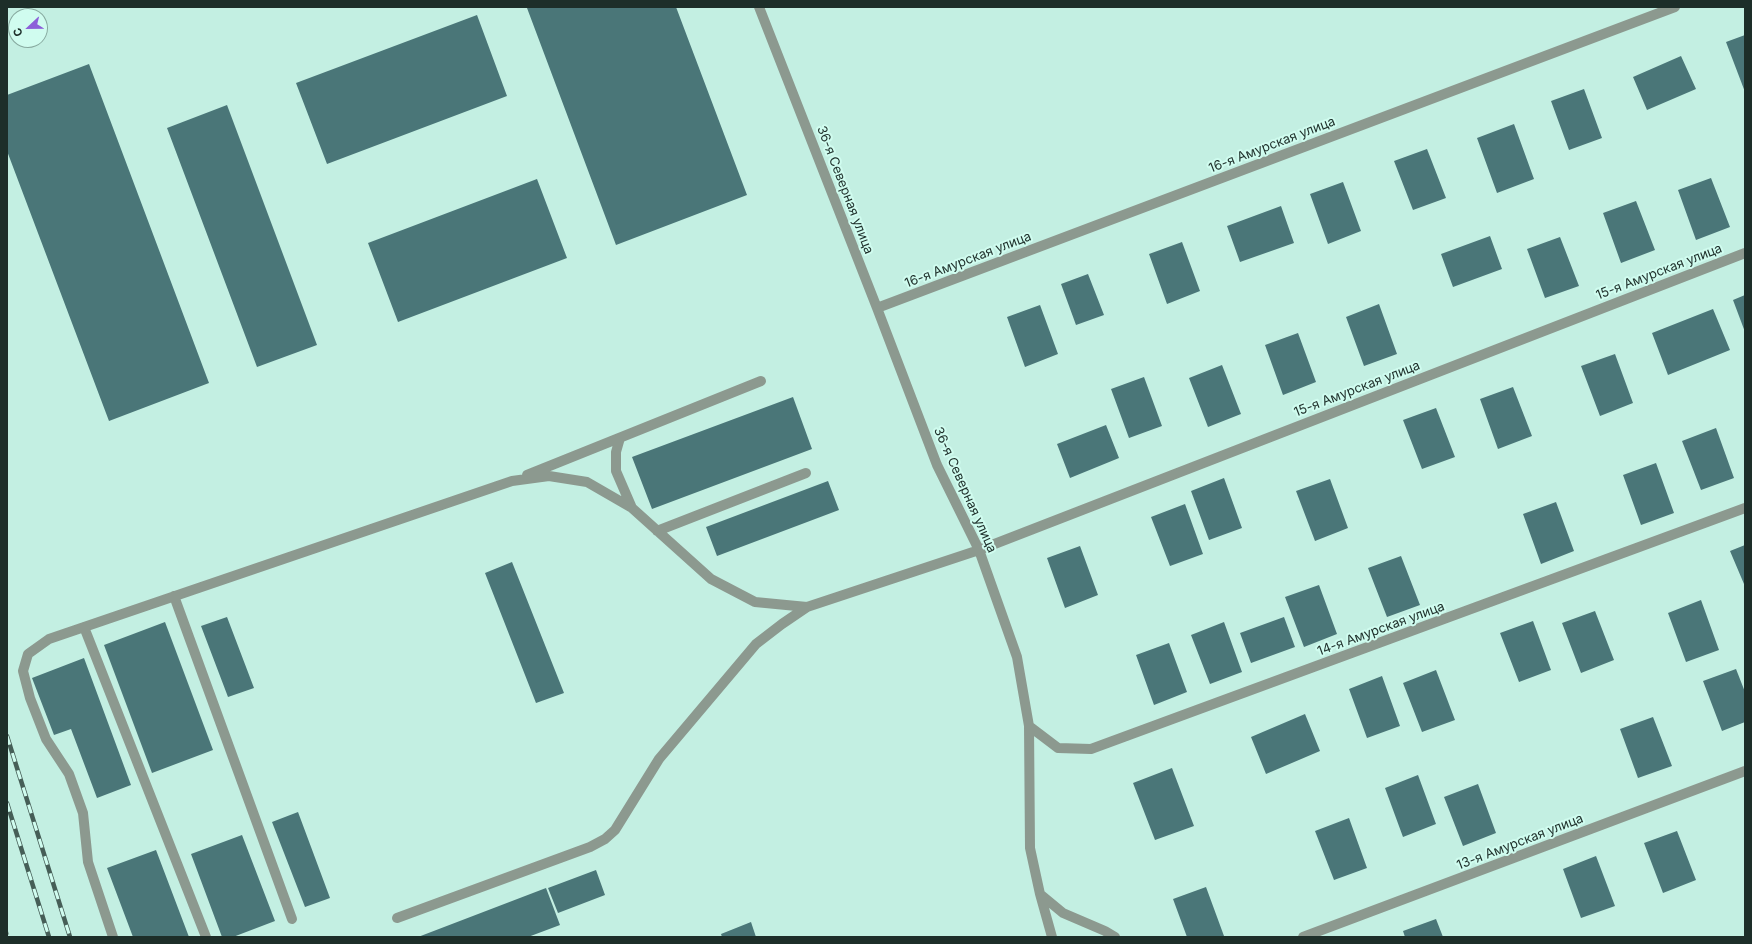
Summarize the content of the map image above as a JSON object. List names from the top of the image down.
{
  "streets": {
    "street": [
      "16-я Амурская улица",
      "36-я Северная улица",
      "15-я Амурская улица",
      "14-я Амурская улица",
      "13-я Амурская улица"
    ]
  },
  "crossings": [
    ["16-я Амурская улица", "36-я Северная улица"],
    ["36-я Северная улица", "15-я Амурская улица"],
    ["36-я Северная улица", "14-я Амурская улица"]
  ],
  "north": "left"
}
